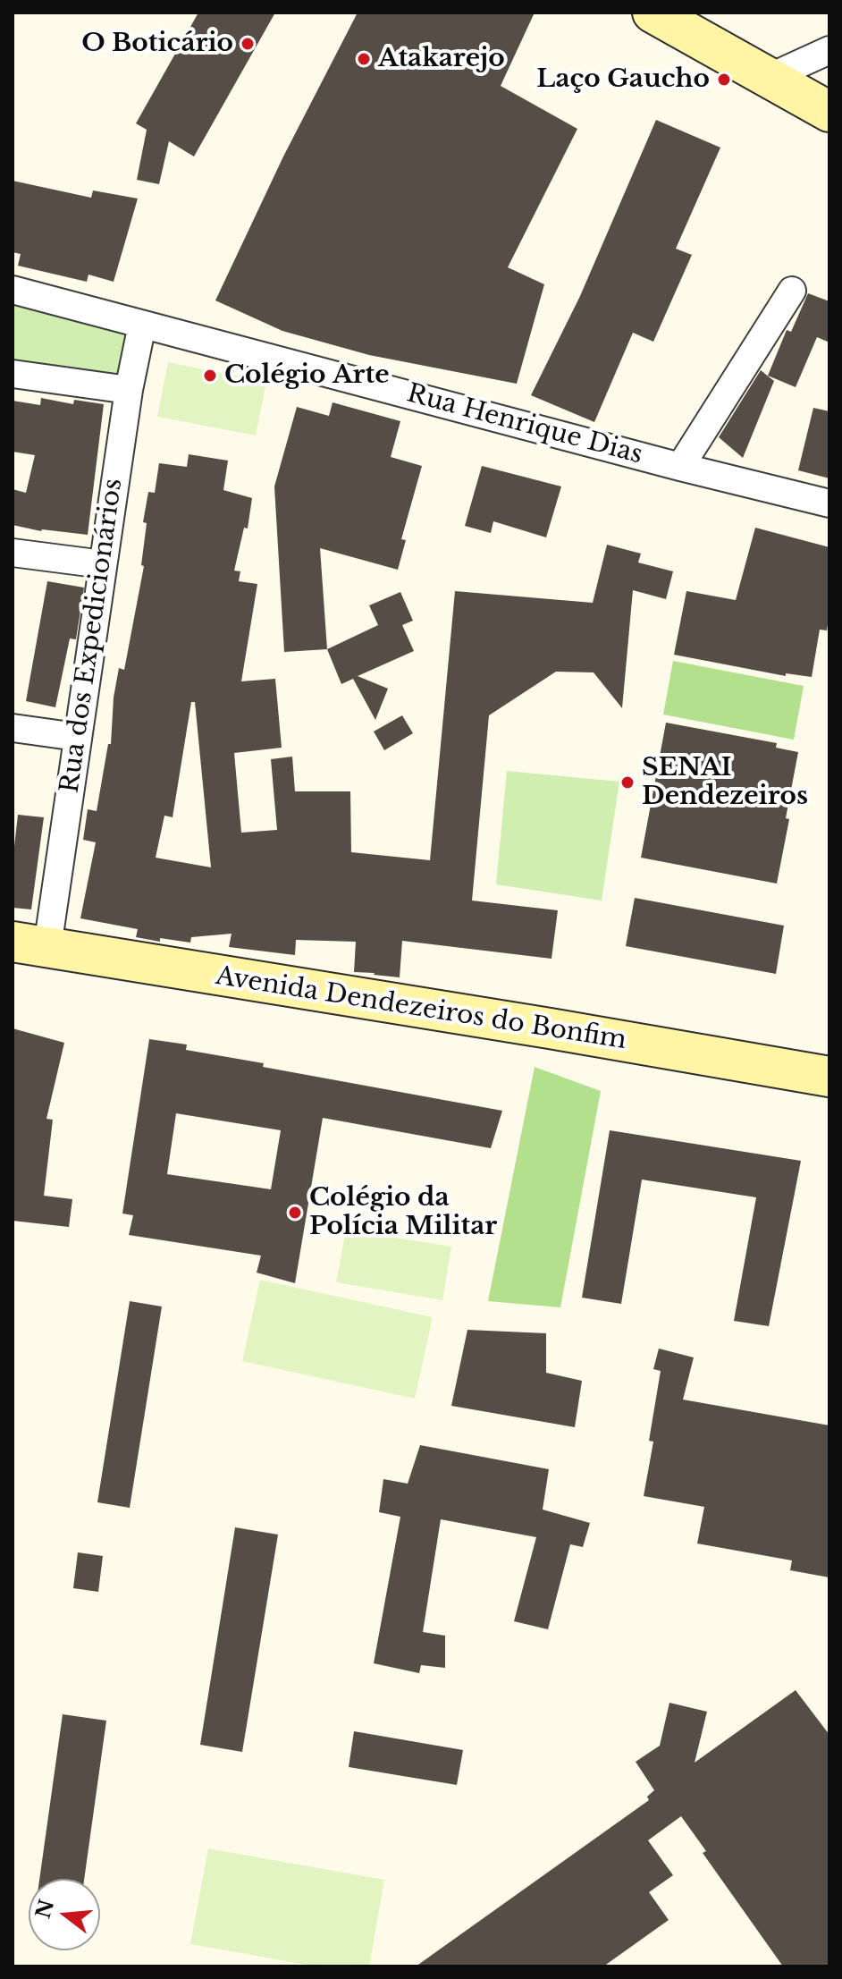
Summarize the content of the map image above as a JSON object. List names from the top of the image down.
{
  "streets": {
    "main road": ["Avenida Dendezeiros do Bonfim"],
    "street": ["Rua Henrique Dias", "Rua dos Expedicionários"]
  },
  "crossings": [
    ["Rua Henrique Dias", "Rua dos Expedicionários"],
    ["Rua dos Expedicionários", "Avenida Dendezeiros do Bonfim"]
  ],
  "places": [
    "O Boticário",
    "Atakarejo",
    "Laço Gaucho",
    "Colégio Arte",
    "SENAI Dendezeiros",
    "Colégio da Polícia Militar"
  ],
  "north": "left"
}
